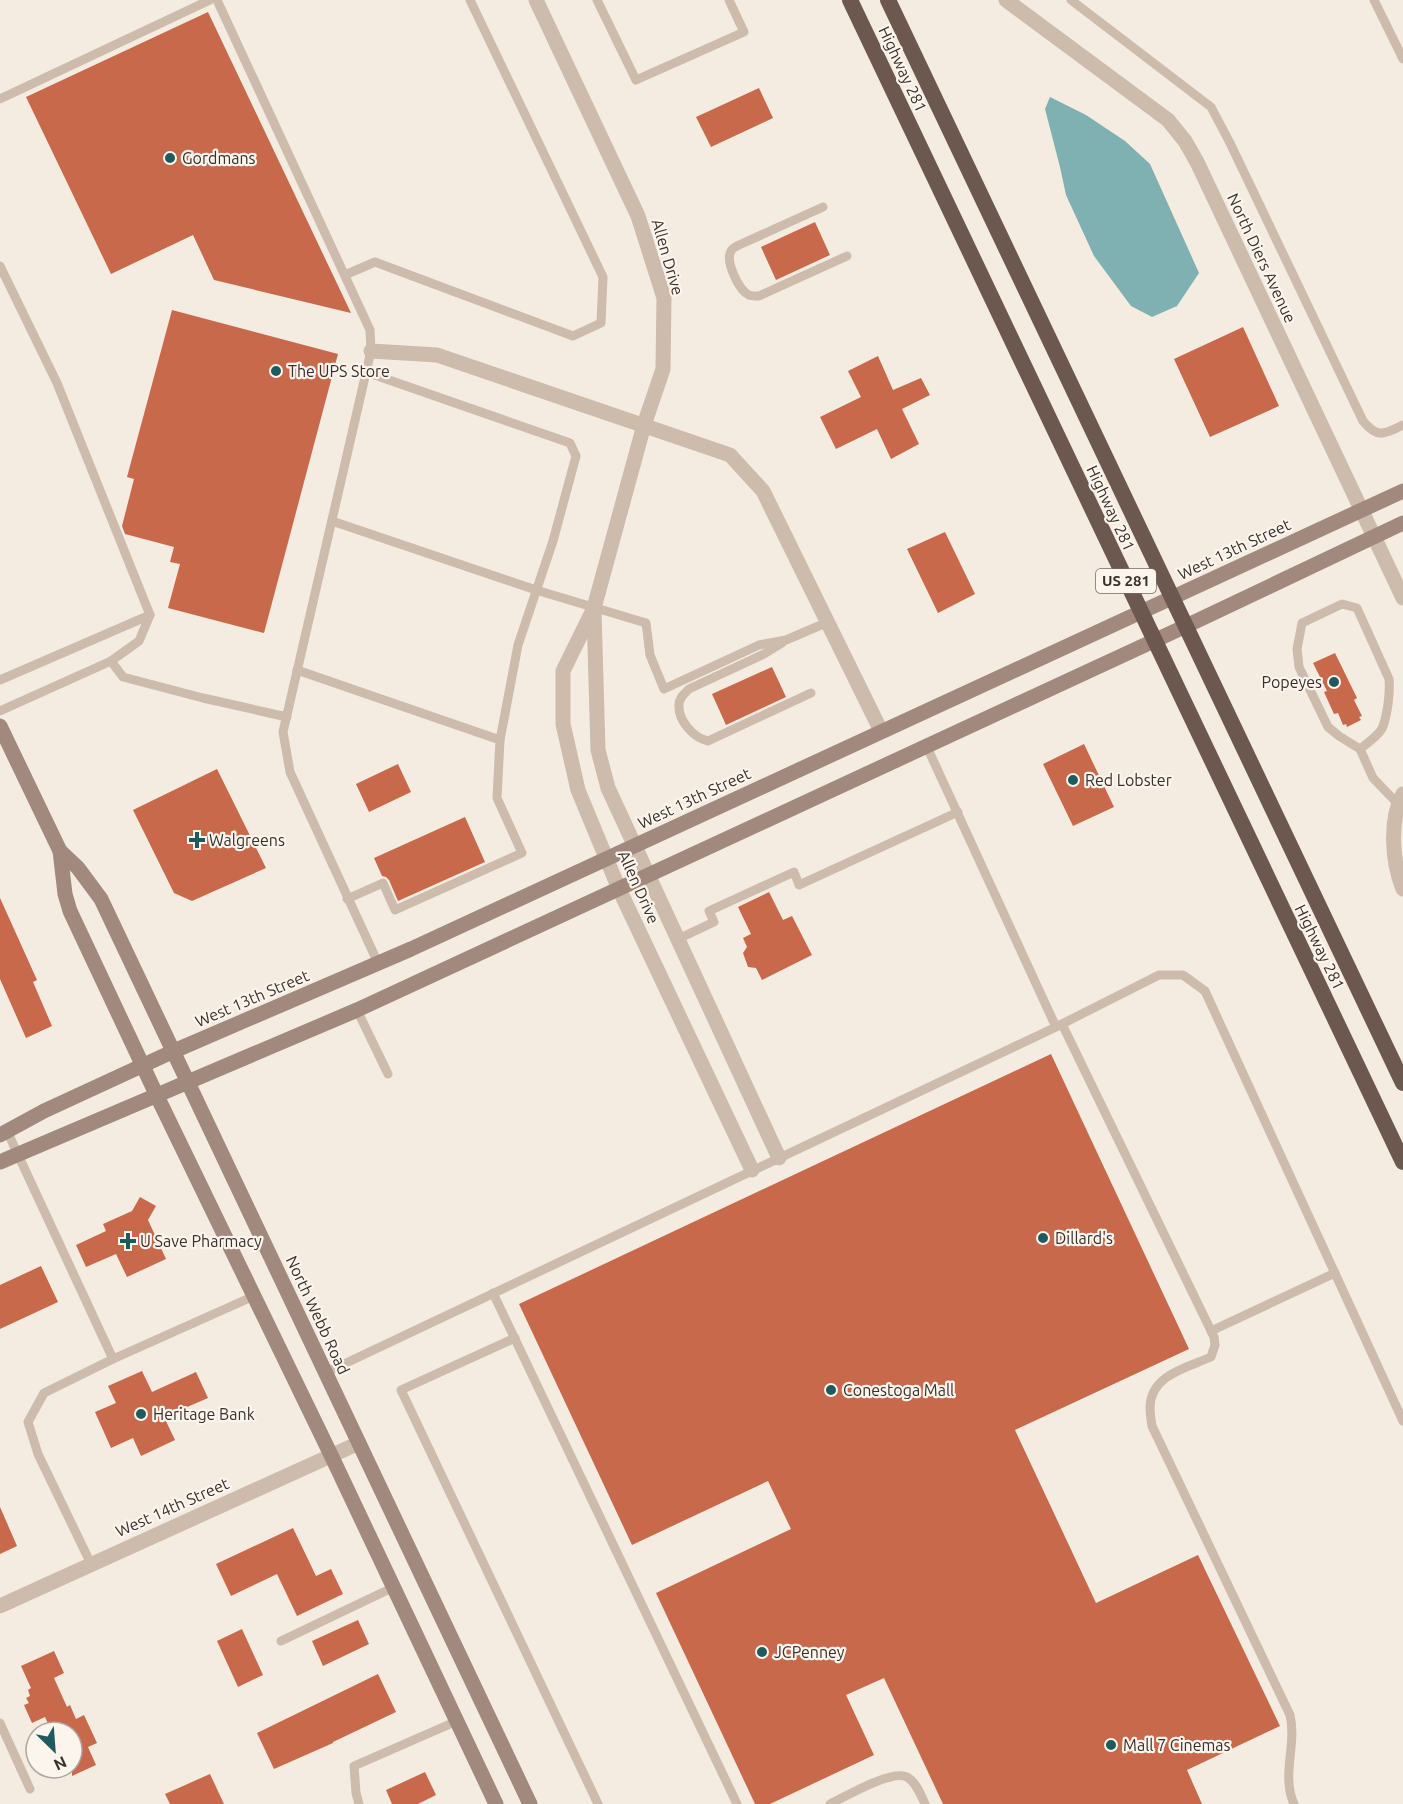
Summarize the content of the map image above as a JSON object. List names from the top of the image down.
{
  "streets": {
    "highway": ["Highway 281", "US 281"],
    "main road": ["West 13th Street", "North Webb Road"],
    "street": ["Allen Drive", "North Diers Avenue", "West 14th Street"]
  },
  "crossings": [
    ["Highway 281", "West 13th Street"],
    ["Allen Drive", "West 13th Street"],
    ["North Diers Avenue", "West 13th Street"],
    ["West 13th Street", "North Webb Road"],
    ["North Webb Road", "West 14th Street"]
  ],
  "places": {
    "other": [
      "Gordmans",
      "The UPS Store",
      "Popeyes",
      "Red Lobster",
      "Dillard's",
      "Conestoga Mall",
      "Heritage Bank",
      "JCPenney",
      "Mall 7 Cinemas"
    ],
    "health": ["Walgreens", "U Save Pharmacy"]
  },
  "north": "bottom right"
}
